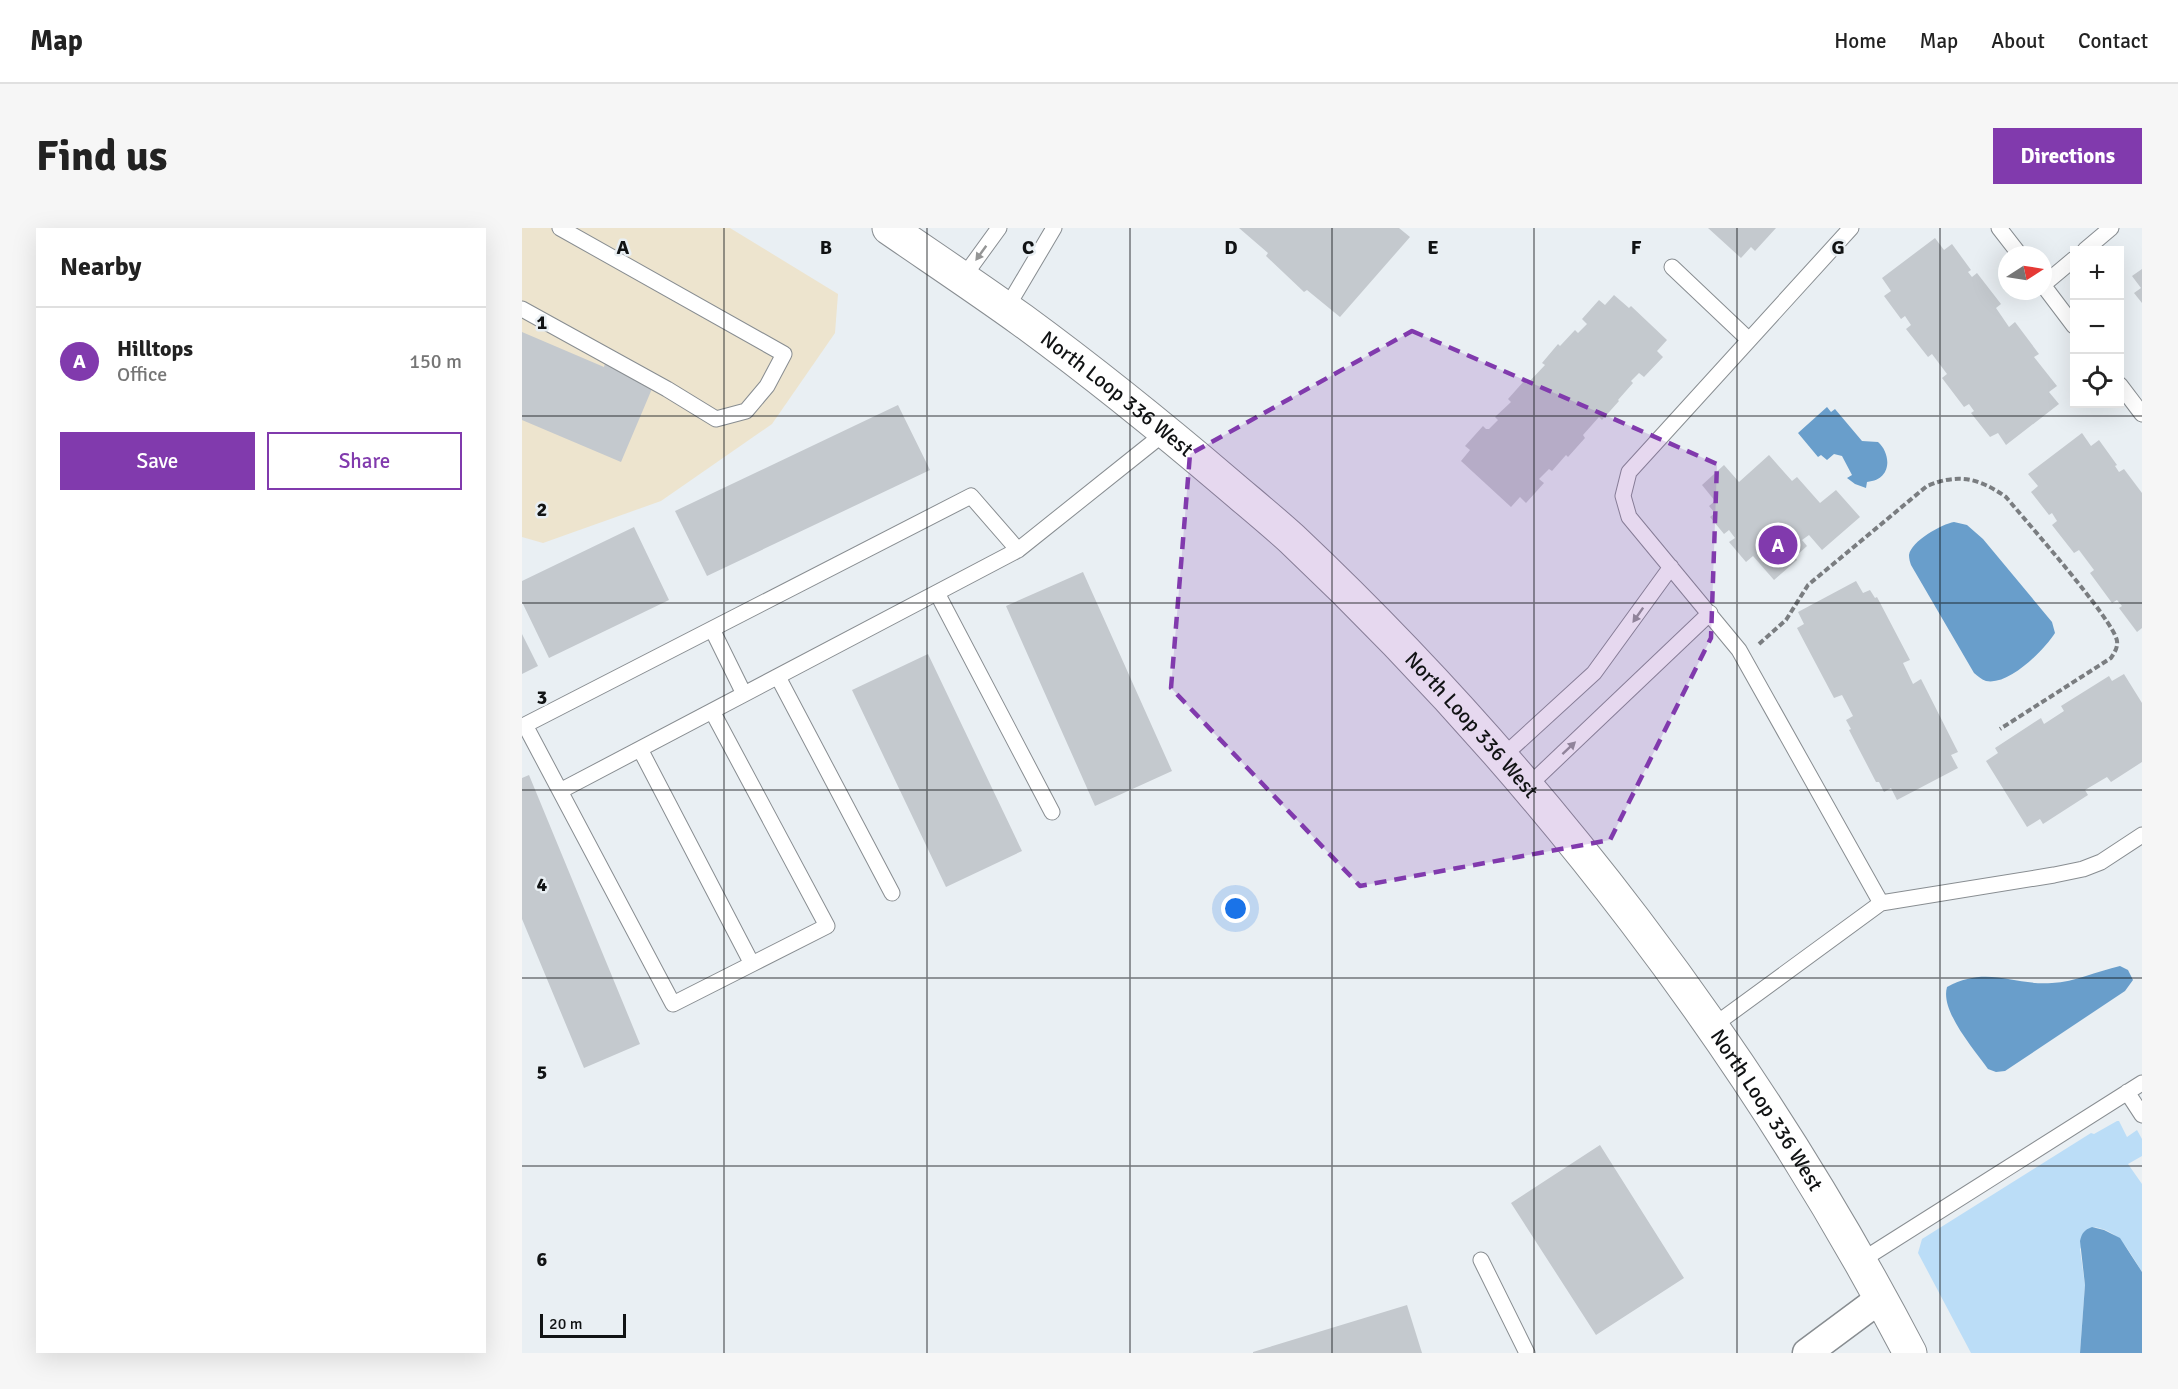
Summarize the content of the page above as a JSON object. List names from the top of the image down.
{
  "streets": {
    "main road": ["North Loop 336 West"]
  },
  "scale_bar": "20 m",
  "north": "right",
  "page": {
    "header": "Map",
    "nav": [
      "Home",
      "Map",
      "About",
      "Contact"
    ],
    "buttons": [
      "Directions",
      ["Save", "Share"]
    ],
    "title": "Find us",
    "heading": "Nearby",
    "map_buttons": ["+", "−"],
    "list": [
      {
        "mark": "A",
        "name": "Hilltops",
        "note": "Office",
        "value": "150 m"
      }
    ],
    "pins": "A",
    "scale": "20 m"
  },
  "grid": {
    "columns": [
      "A",
      "B",
      "C",
      "D",
      "E",
      "F",
      "G"
    ],
    "rows": [
      "1",
      "2",
      "3",
      "4",
      "5",
      "6"
    ]
  }
}
